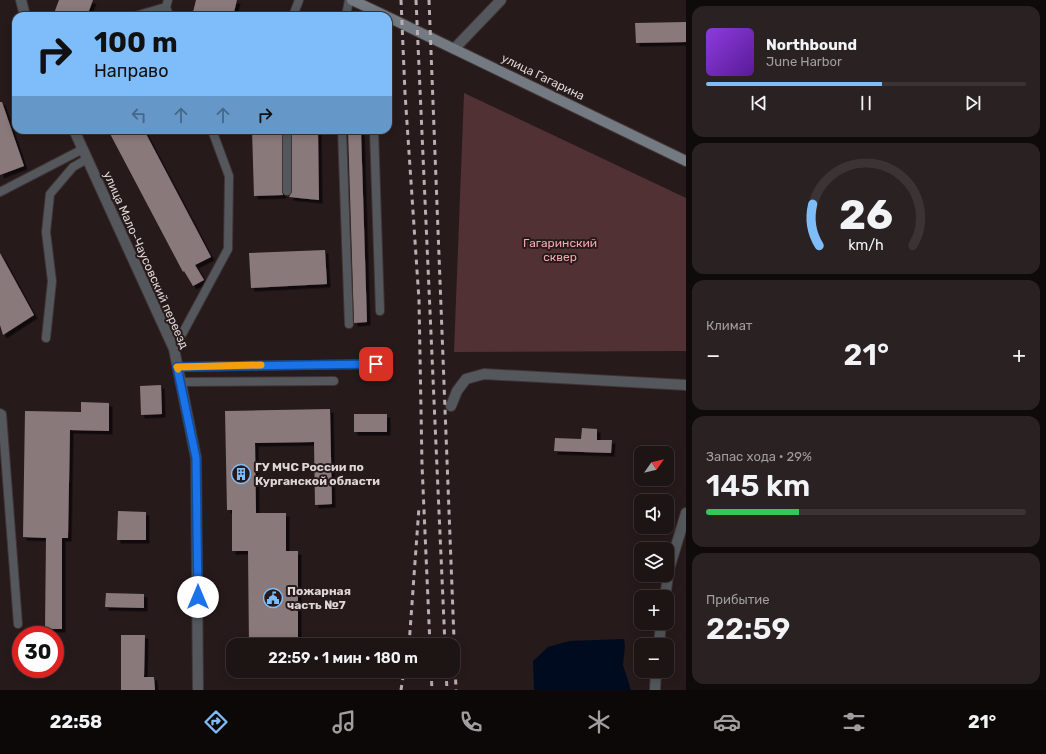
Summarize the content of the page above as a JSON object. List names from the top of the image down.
{
  "streets": {
    "main road": ["улица Гагарина"],
    "street": ["улица Мало-Чаусовский переезд"]
  },
  "parks": ["Гагаринский сквер"],
  "places": {
    "building": ["ГУ МЧС России по Курганской области"],
    "public building": ["Пожарная часть №7"]
  },
  "north": "top right",
  "page": {
    "turn": ["100 m", "Направо"],
    "song": ["Northbound", "June Harbor"],
    "tile": [
      "Климат",
      ["Запас хода · 29%", "145 km"],
      ["Прибытие", "22:59"]
    ],
    "heat": ["−", "21°", "+"],
    "map_buttons": ["+", "−"],
    "limit": "30",
    "trip": "22:59 · 1 мин · 180 m",
    "tabs": ["22:58", "21°"],
    "gauge": ["26", "km/h"]
  }
}
